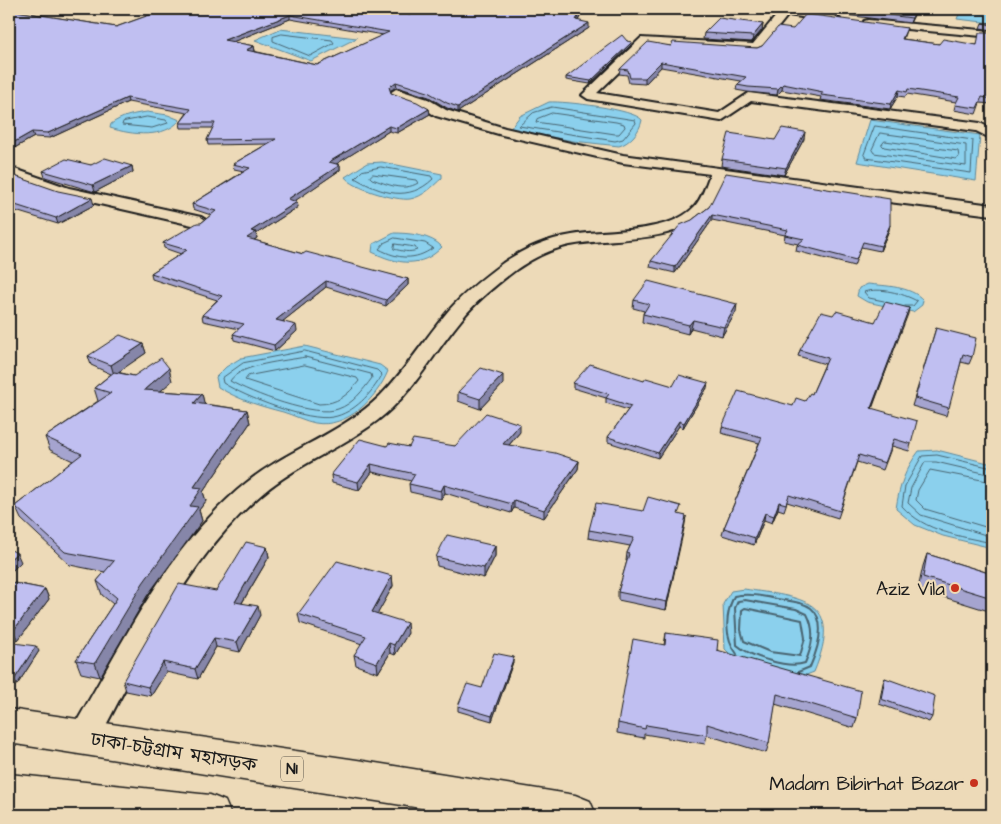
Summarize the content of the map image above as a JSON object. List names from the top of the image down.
{
  "streets": {
    "highway": ["ঢাকা-চট্টগ্রাম মহাসড়ক", "N1"]
  },
  "places": ["Aziz Vila", "Madam Bibirhat Bazar"]
}
